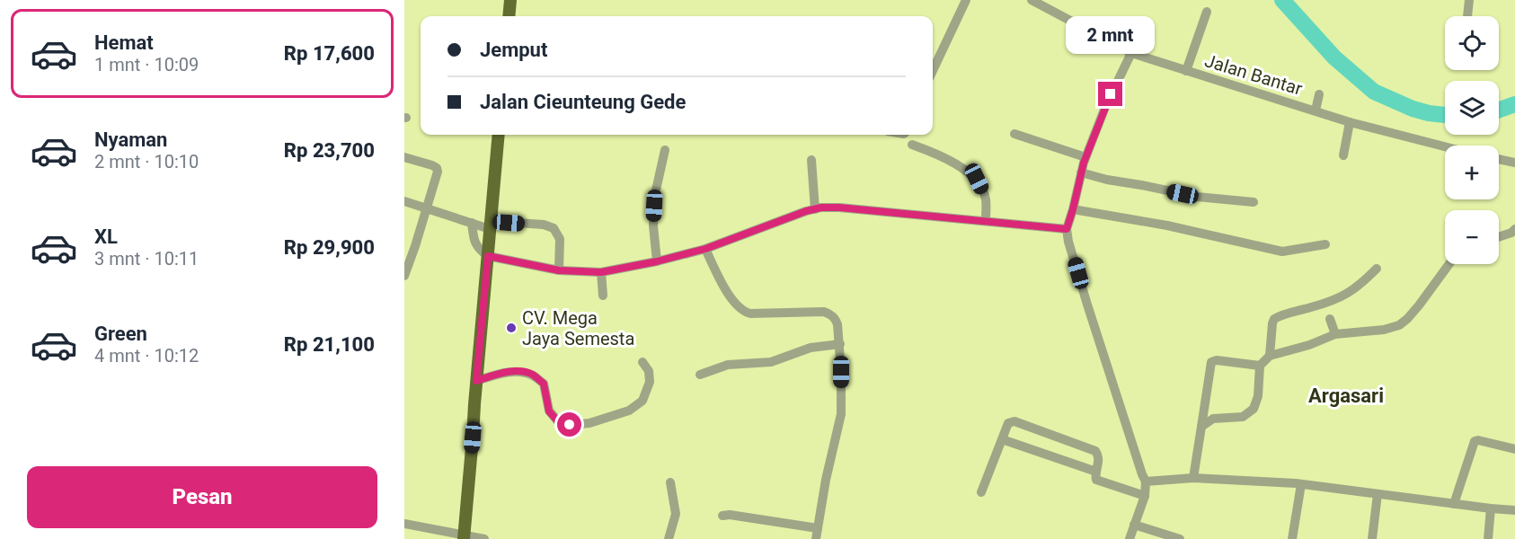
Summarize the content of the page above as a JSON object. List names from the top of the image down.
{
  "streets": {
    "street": ["Jalan Bantar"]
  },
  "districts": ["Argasari"],
  "places": ["CV. Mega Jaya Semesta"],
  "page": {
    "list": [
      {
        "name": "Hemat",
        "note": "1 mnt · 10:09",
        "value": "Rp 17,600"
      },
      {
        "name": "Nyaman",
        "note": "2 mnt · 10:10",
        "value": "Rp 23,700"
      },
      {
        "name": "XL",
        "note": "3 mnt · 10:11",
        "value": "Rp 29,900"
      },
      {
        "name": "Green",
        "note": "4 mnt · 10:12",
        "value": "Rp 21,100"
      }
    ],
    "map_buttons": ["+", "−"],
    "bubble": "2 mnt",
    "banner": ["Jemput", "Jalan Cieunteung Gede"],
    "buttons": "Pesan"
  }
}
